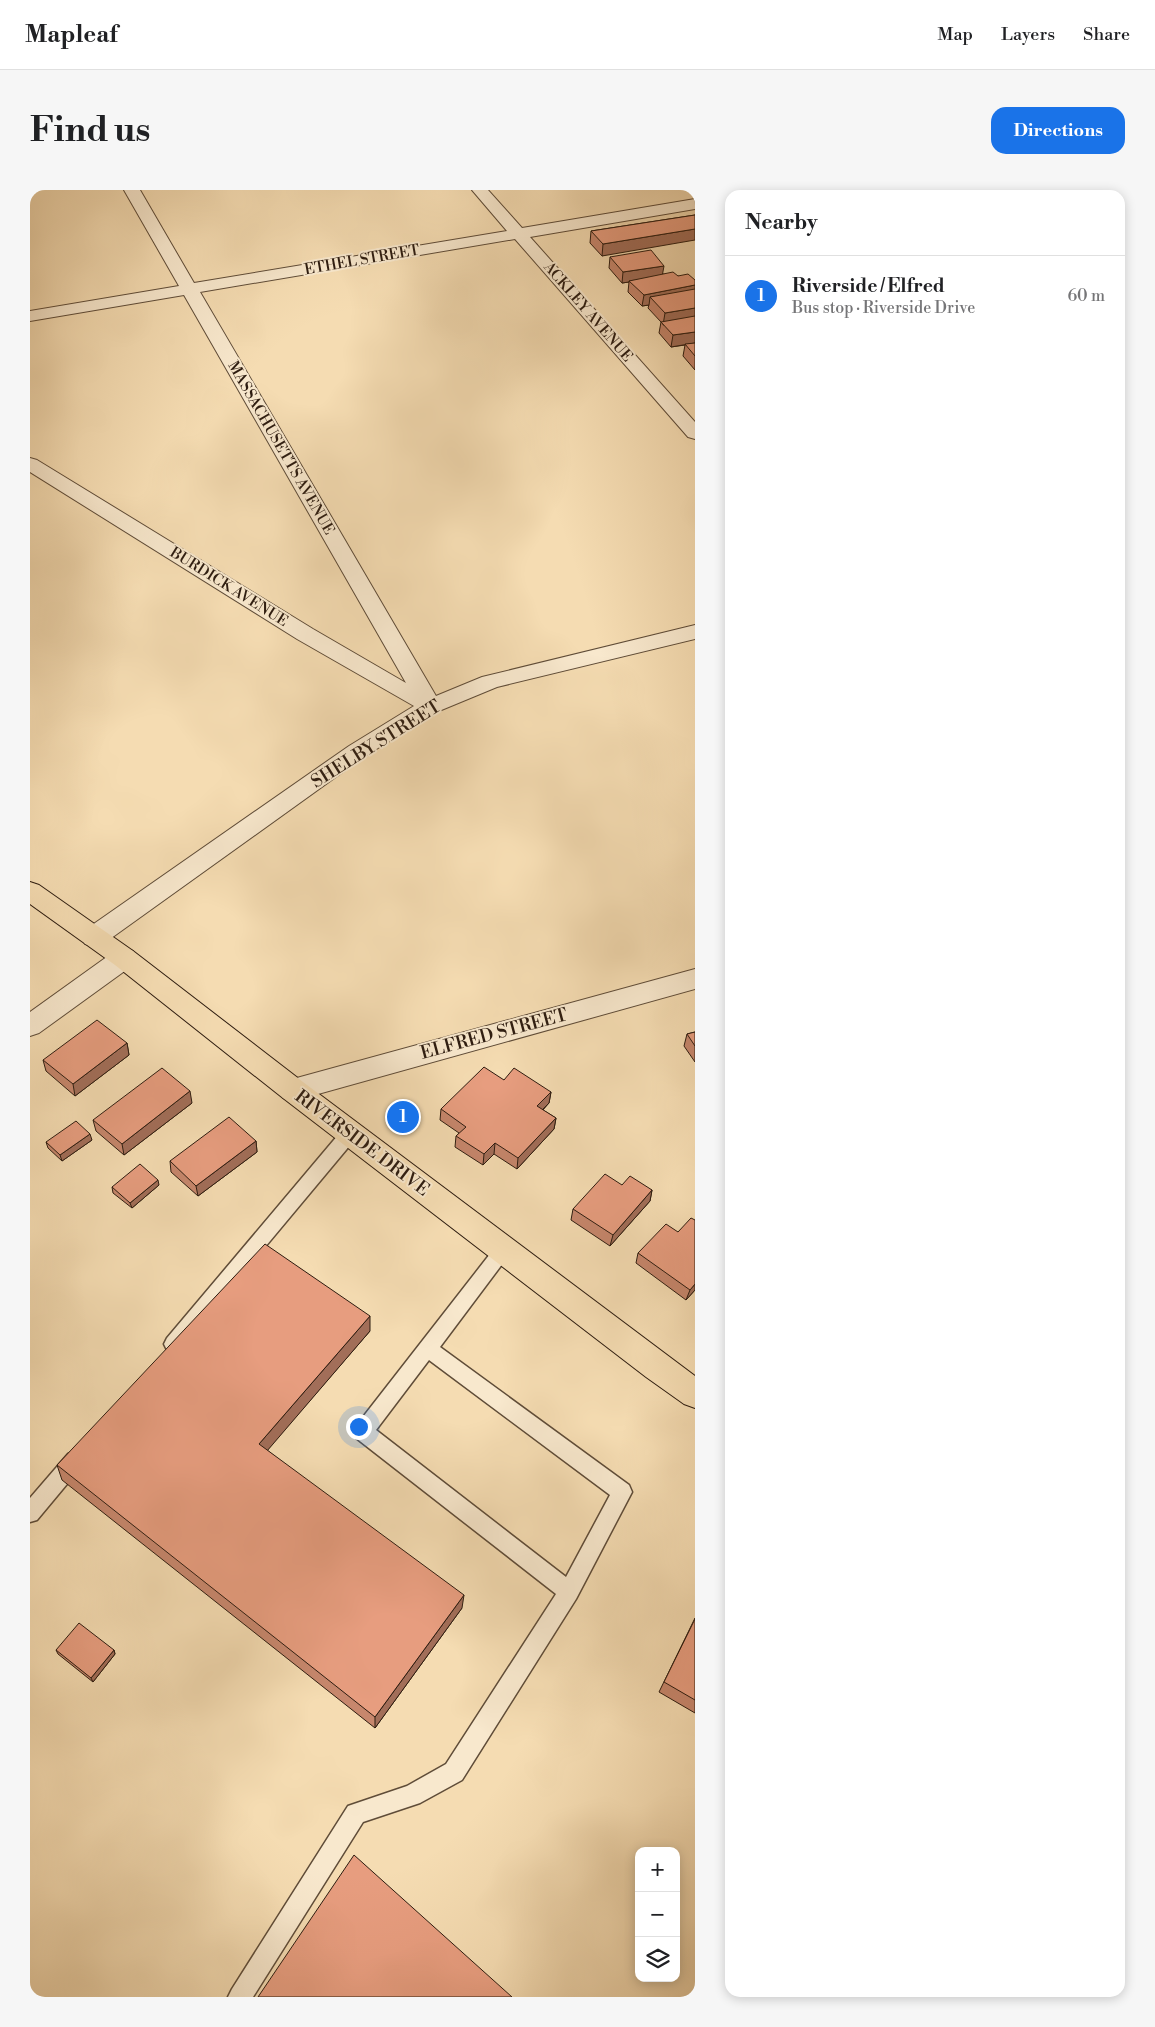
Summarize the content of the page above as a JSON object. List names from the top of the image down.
{
  "streets": {
    "main road": ["RIVERSIDE DRIVE"],
    "street": [
      "ETHEL STREET",
      "ACKLEY AVENUE",
      "MASSACHUSETTS AVENUE",
      "BURDICK AVENUE",
      "SHELBY STREET",
      "ELFRED STREET"
    ]
  },
  "crossings": [
    ["ETHEL STREET", "ACKLEY AVENUE"],
    ["ETHEL STREET", "MASSACHUSETTS AVENUE"],
    ["MASSACHUSETTS AVENUE", "BURDICK AVENUE"],
    ["MASSACHUSETTS AVENUE", "SHELBY STREET"],
    ["BURDICK AVENUE", "SHELBY STREET"],
    ["SHELBY STREET", "RIVERSIDE DRIVE"],
    ["ELFRED STREET", "RIVERSIDE DRIVE"]
  ],
  "page": {
    "header": "Mapleaf",
    "nav": ["Map", "Layers", "Share"],
    "buttons": "Directions",
    "title": "Find us",
    "heading": "Nearby",
    "list": [
      {
        "mark": "1",
        "name": "Riverside / Elfred",
        "note": "Bus stop · Riverside Drive",
        "value": "60 m"
      }
    ],
    "pins": "1",
    "map_buttons": ["+", "−"]
  }
}
